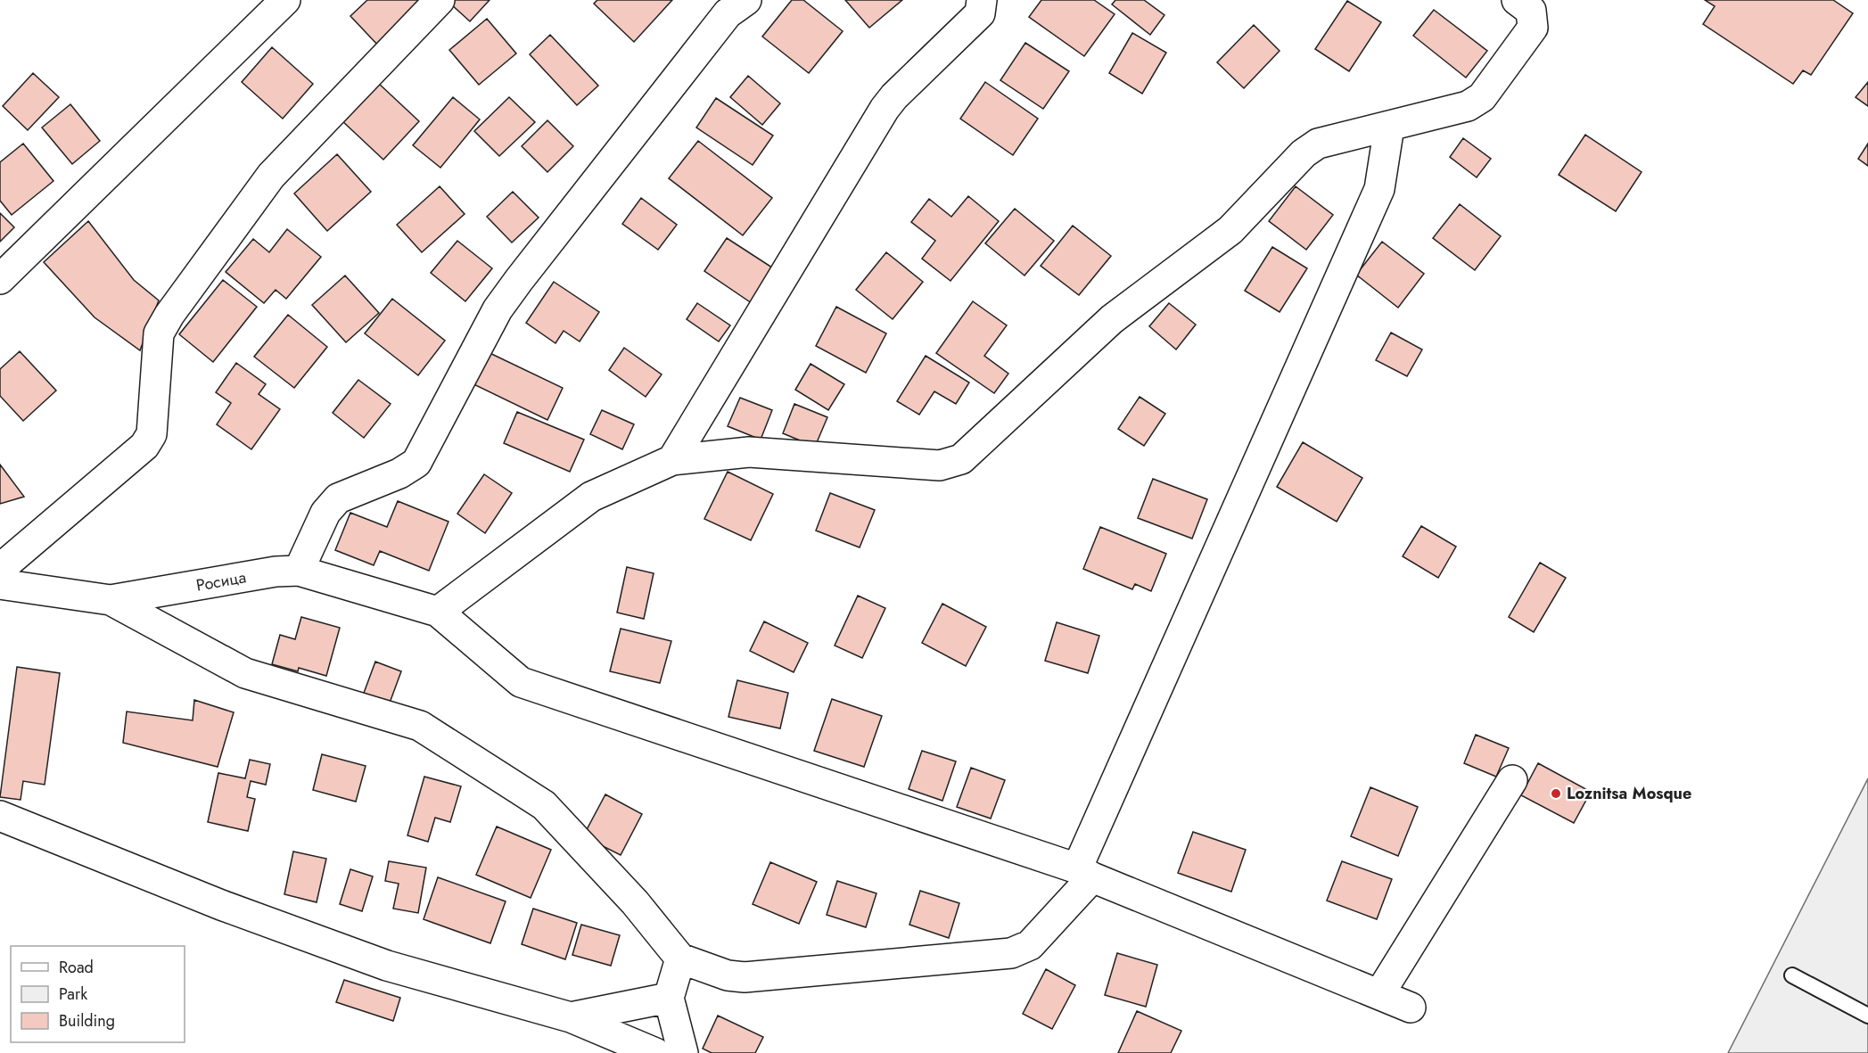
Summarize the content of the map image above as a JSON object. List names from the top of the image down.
{
  "streets": {
    "street": ["Росица"]
  },
  "places": ["Loznitsa Mosque"],
  "legend": ["Road", "Park", "Building"]
}
